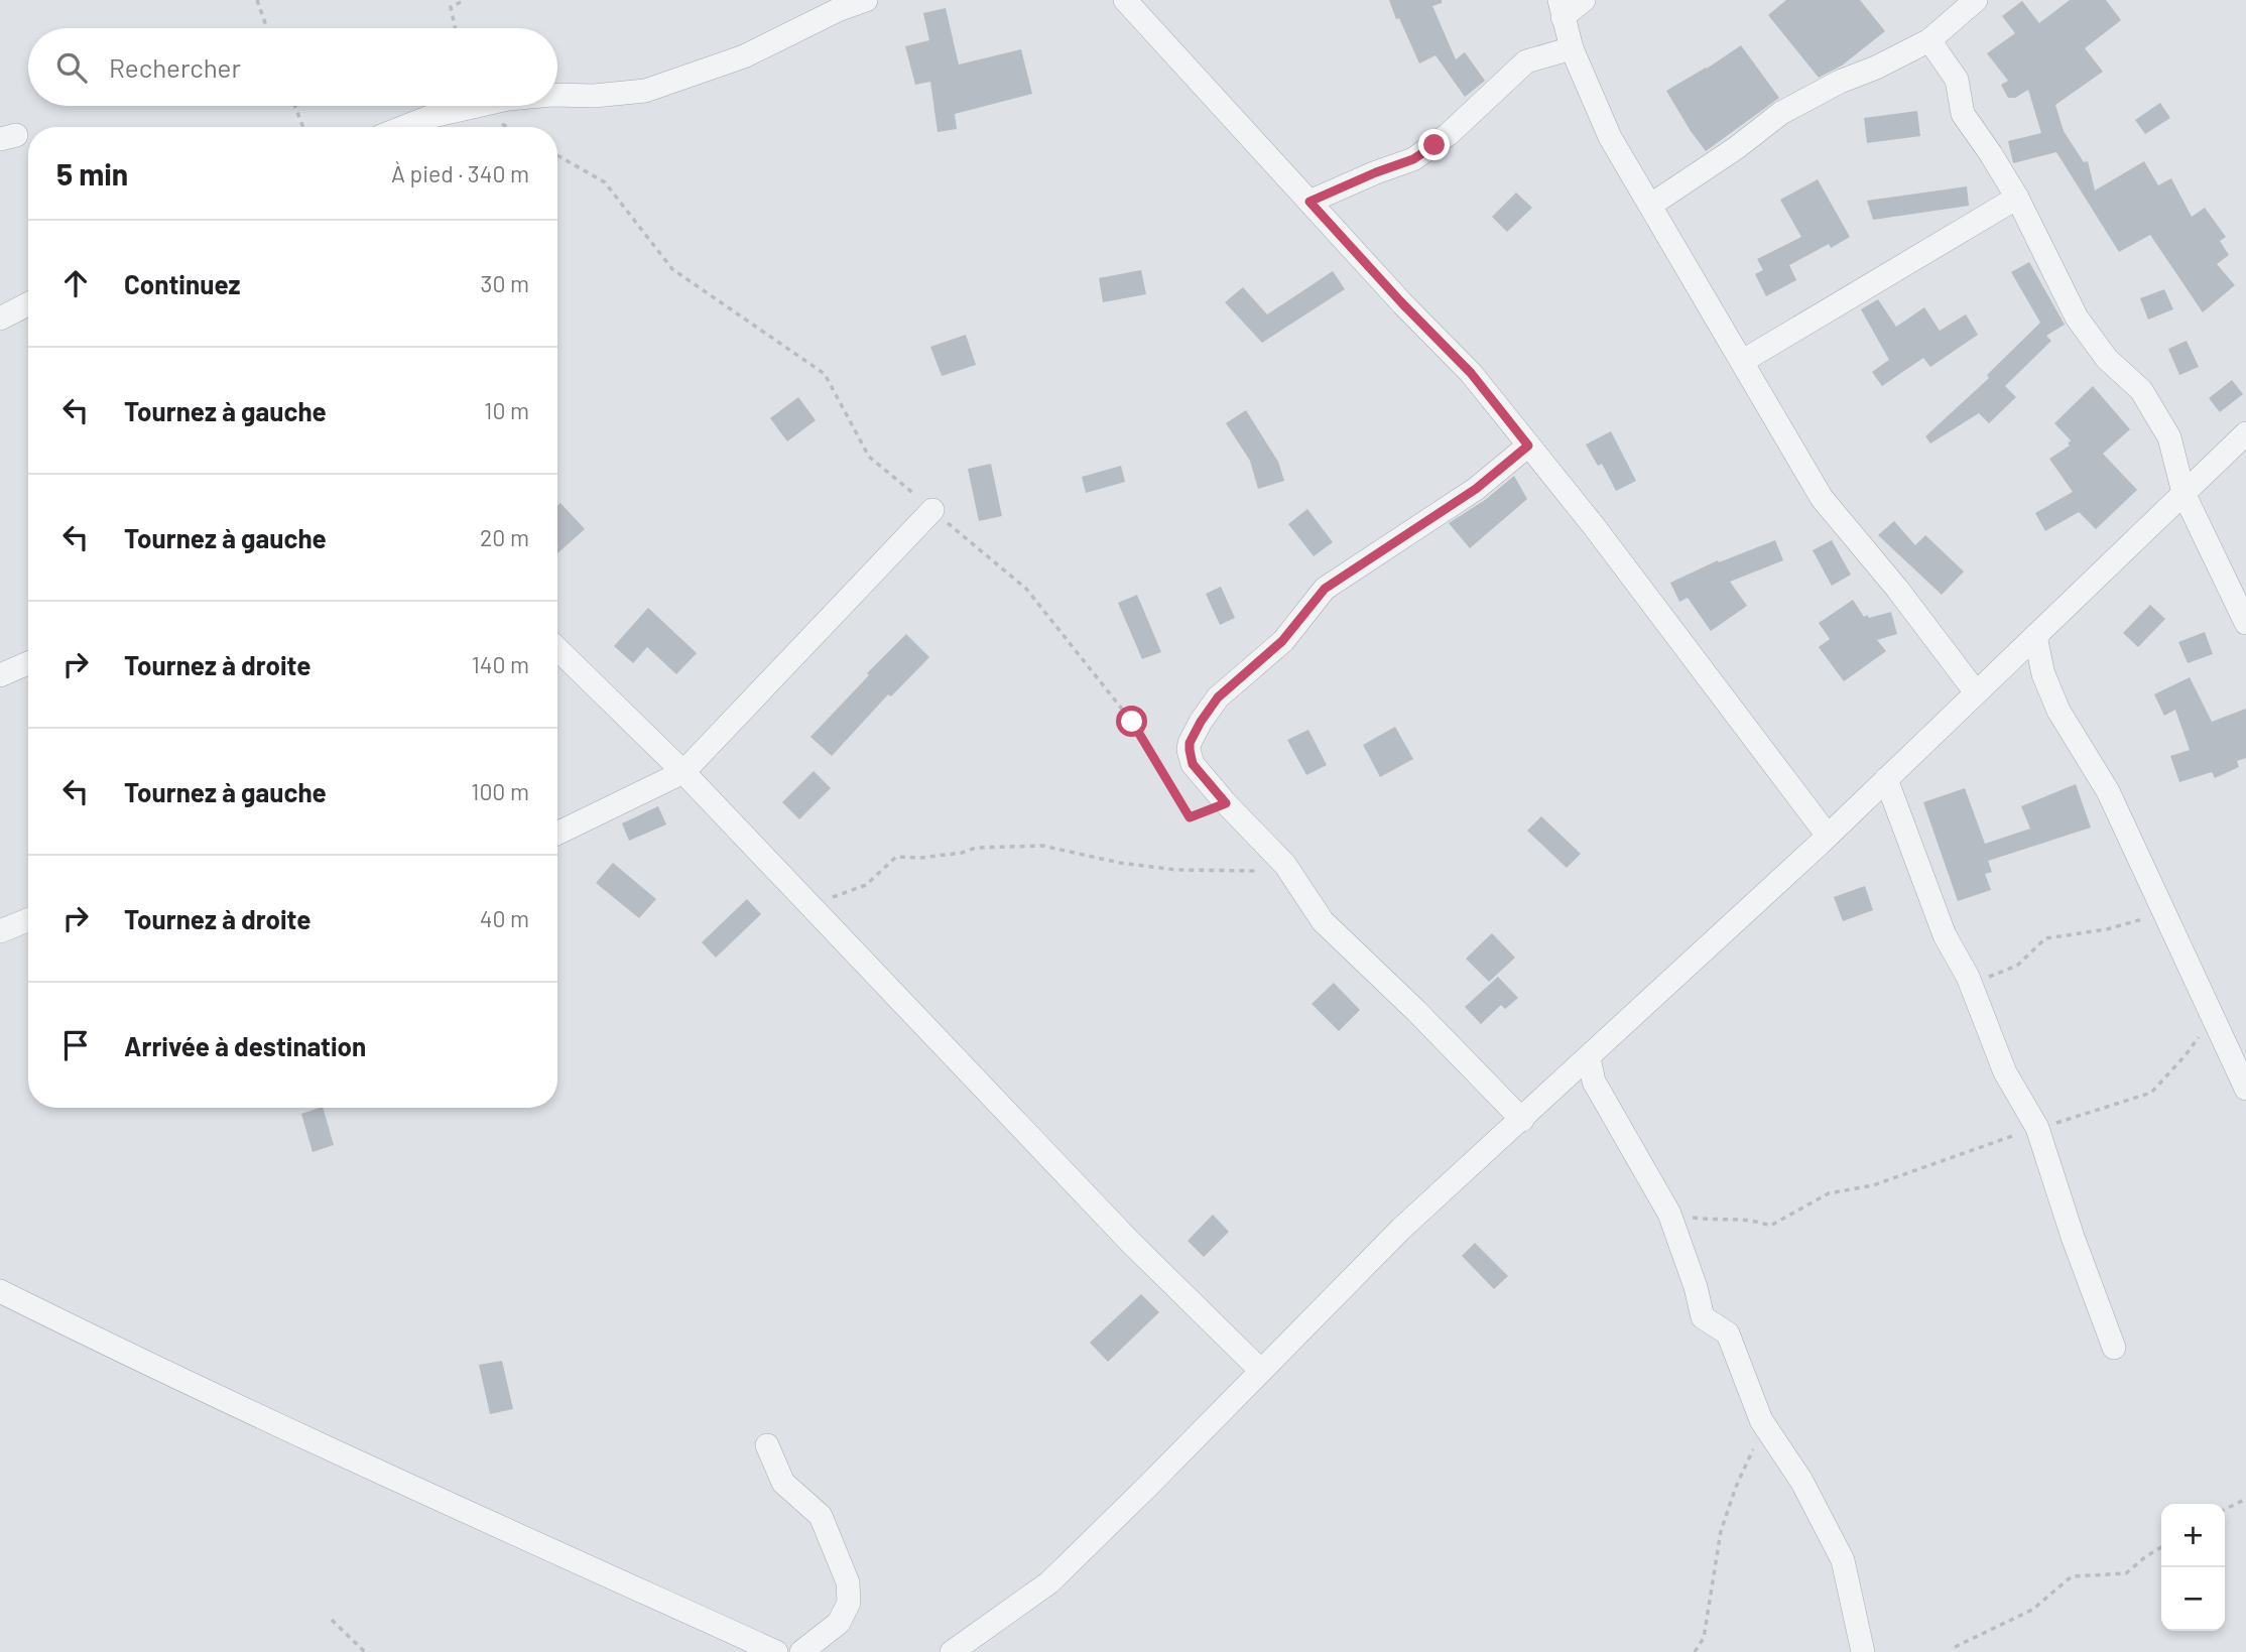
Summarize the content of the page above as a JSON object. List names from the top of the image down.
{
  "page": {
    "search": "Rechercher",
    "heading": ["5 min", "À pied · 340 m"],
    "list": [
      ["Continuez", "30 m"],
      ["Tournez à gauche", "10 m"],
      ["Tournez à gauche", "20 m"],
      ["Tournez à droite", "140 m"],
      ["Tournez à gauche", "100 m"],
      ["Tournez à droite", "40 m"],
      "Arrivée à destination"
    ],
    "map_buttons": ["+", "−"]
  }
}
